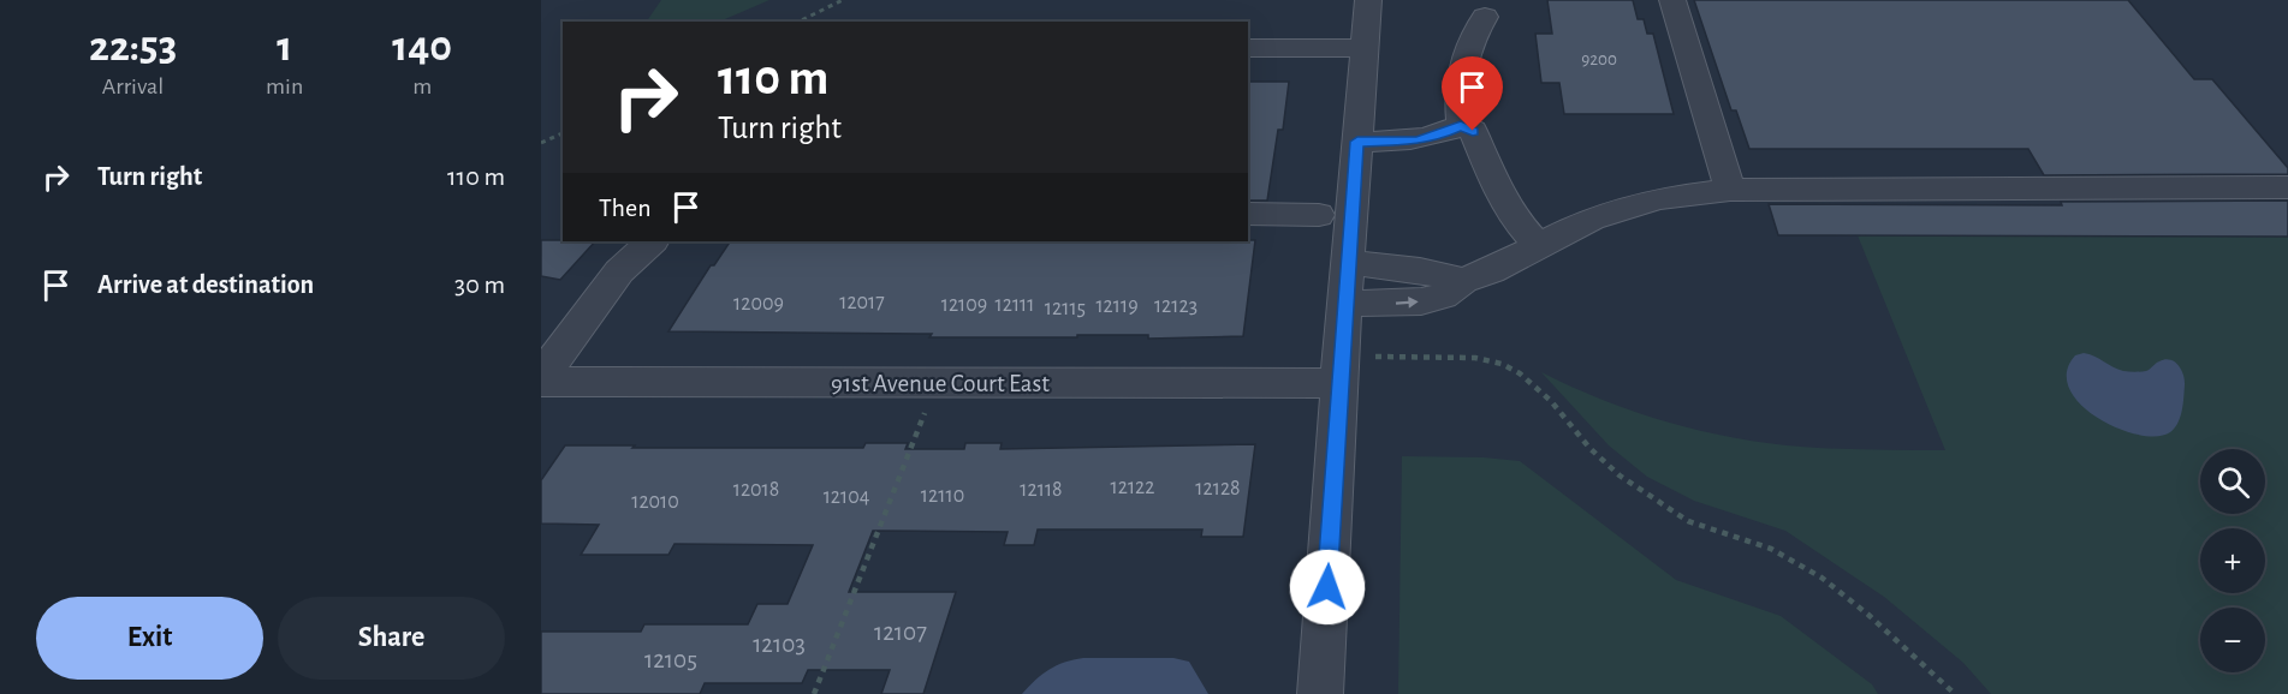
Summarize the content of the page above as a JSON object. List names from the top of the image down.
{
  "streets": {
    "street": ["91st Avenue Court East"]
  },
  "house_numbers": [
    "9200",
    "12017",
    "12009",
    "12109",
    "12111",
    "12119",
    "12123",
    "12115",
    "12122",
    "12128",
    "12018",
    "12118",
    "12110",
    "12104",
    "12010",
    "12107",
    "12103",
    "12105"
  ],
  "page": {
    "eta": [
      "22:53",
      "Arrival",
      "1",
      "min",
      "140",
      "m"
    ],
    "turn": ["110 m", "Turn right"],
    "list": [
      {
        "name": "Turn right",
        "value": "110 m"
      },
      {
        "name": "Arrive at destination",
        "value": "30 m"
      }
    ],
    "then": "Then",
    "map_buttons": ["+", "−"],
    "buttons": ["Exit", "Share"]
  }
}
